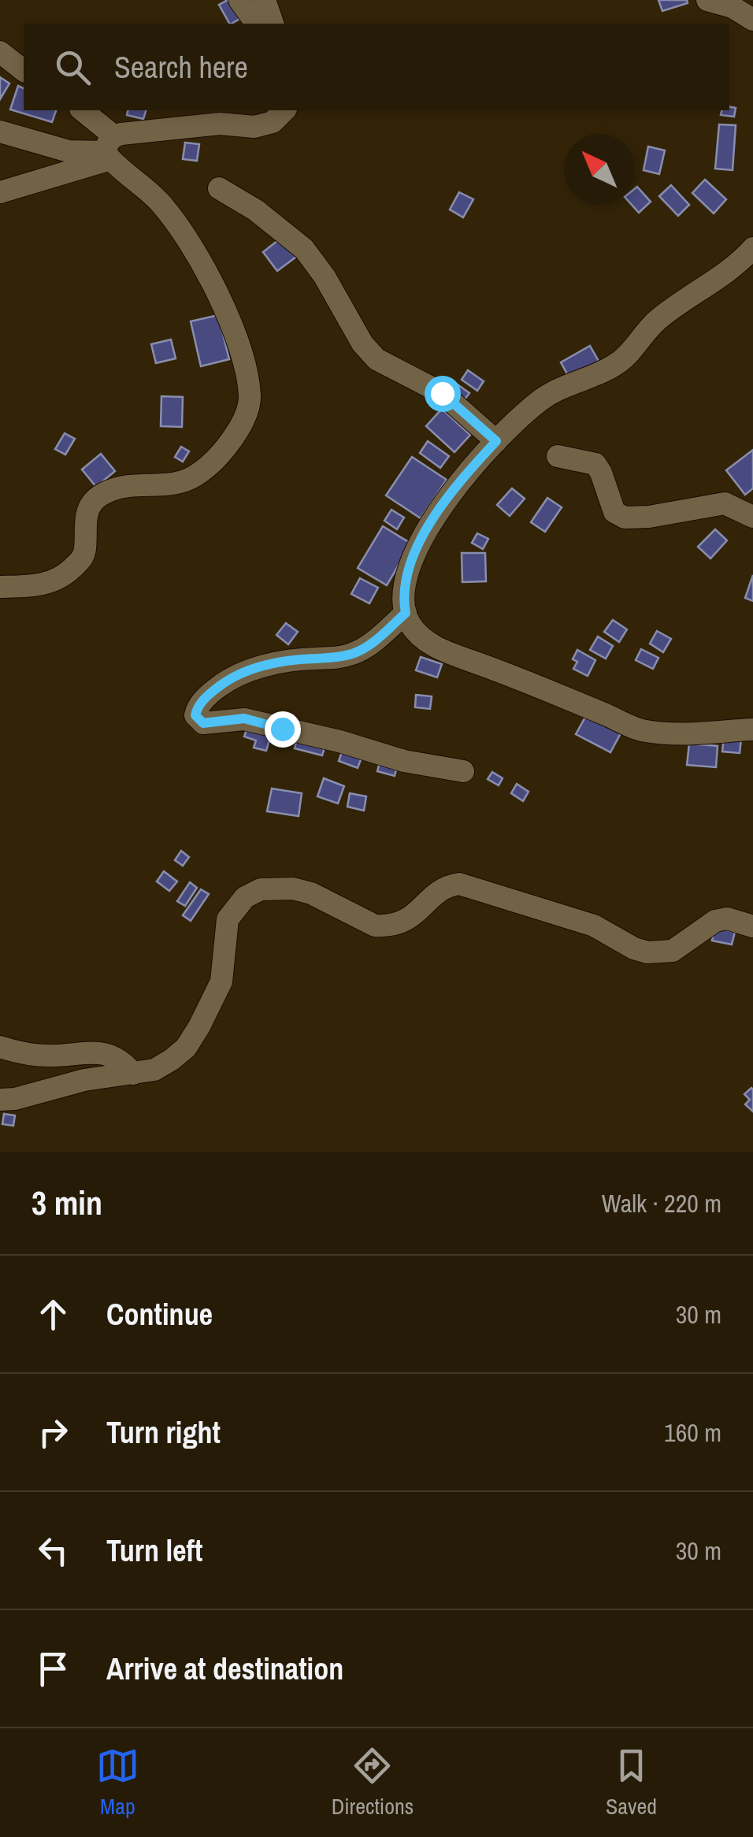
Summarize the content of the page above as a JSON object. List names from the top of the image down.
{
  "north": "top left",
  "page": {
    "search": "Search here",
    "heading": ["3 min", "Walk · 220 m"],
    "list": [
      ["Continue", "30 m"],
      ["Turn right", "160 m"],
      ["Turn left", "30 m"],
      "Arrive at destination"
    ],
    "nav": ["Map", "Directions", "Saved"]
  }
}
